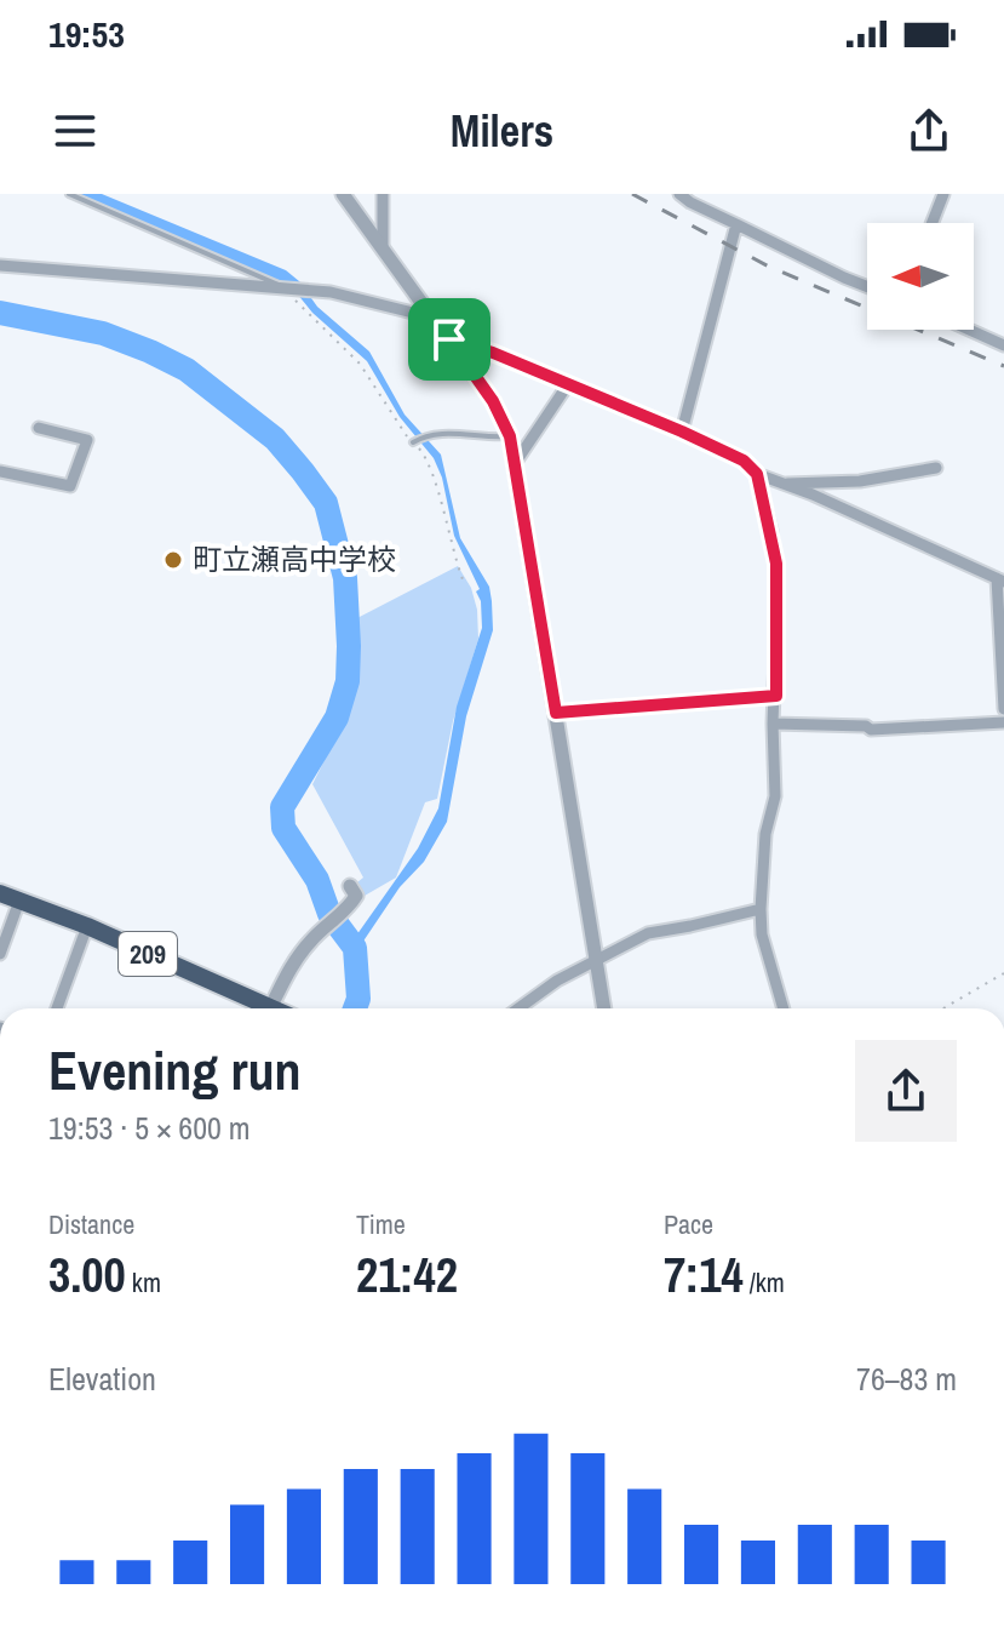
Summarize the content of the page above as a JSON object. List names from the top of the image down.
{
  "streets": {
    "highway": ["209"]
  },
  "places": ["町立瀬高中学校"],
  "north": "left",
  "page": {
    "status": "19:53",
    "header": "Milers",
    "heading": ["Evening run", "19:53 · 5 × 600 m"],
    "stats": [
      ["Distance", "3.00 km"],
      ["Time", "21:42"],
      ["Pace", "7:14 /km"]
    ],
    "chart": ["Elevation", "76–83 m"]
  }
}
